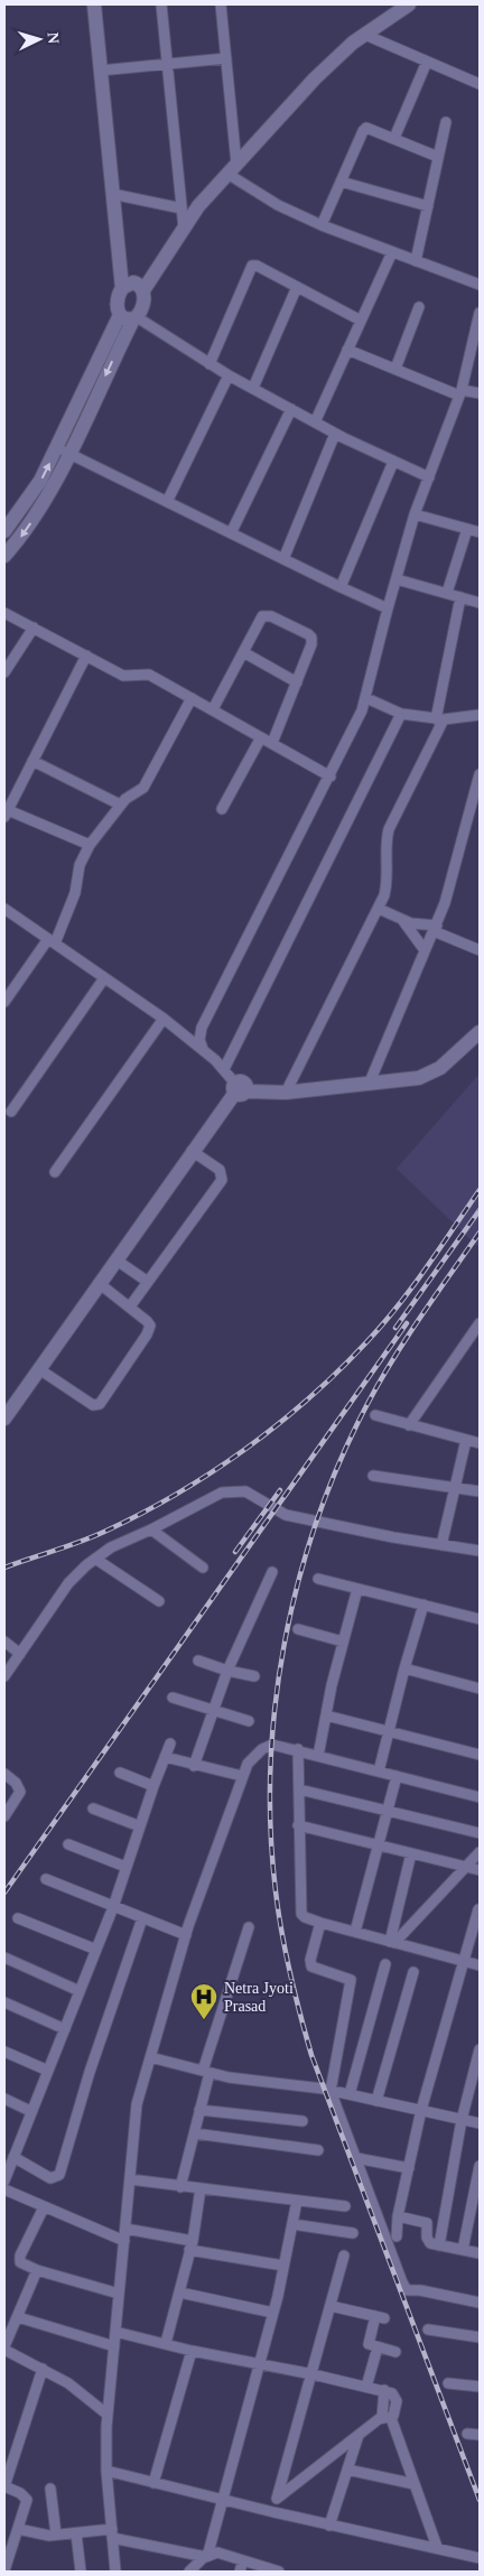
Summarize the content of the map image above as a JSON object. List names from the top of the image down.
{
  "places": {
    "hospital": ["Netra Jyoti Prasad"]
  },
  "north": "right"
}
